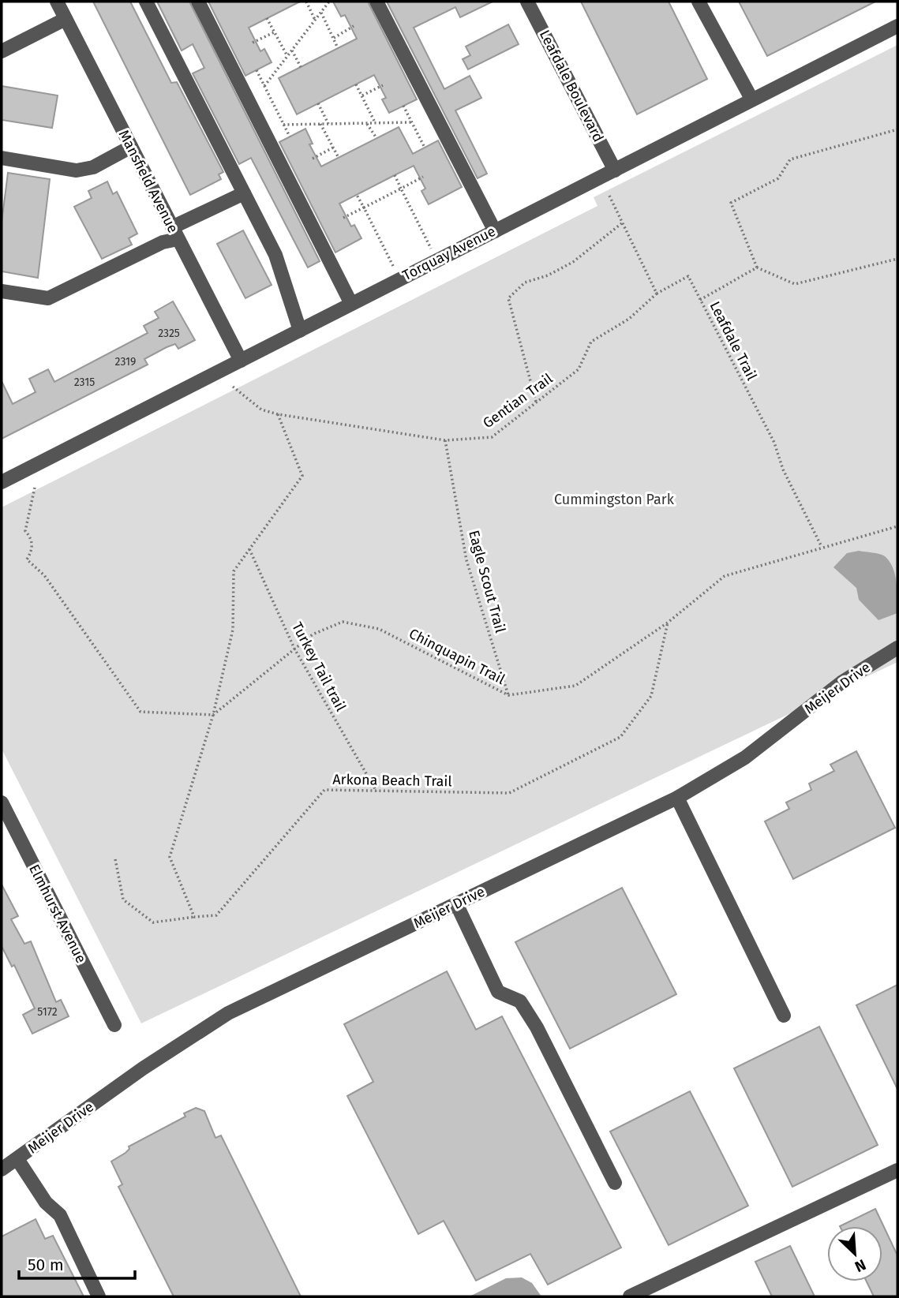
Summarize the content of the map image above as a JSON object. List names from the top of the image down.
{
  "streets": {
    "street": [
      "Leafdale Boulevard",
      "Mansfield Avenue",
      "Torquay Avenue",
      "Meijer Drive",
      "Elmhurst Avenue"
    ],
    "path": [
      "Leafdale Trail",
      "Gentian Trail",
      "Eagle Scout Trail",
      "Chinquapin Trail",
      "Turkey Tail trail",
      "Arkona Beach Trail"
    ]
  },
  "crossings": [
    ["Leafdale Boulevard", "Torquay Avenue"],
    ["Mansfield Avenue", "Torquay Avenue"],
    ["Leafdale Trail", "Gentian Trail"],
    ["Leafdale Trail", "Chinquapin Trail"],
    ["Gentian Trail", "Eagle Scout Trail"],
    ["Eagle Scout Trail", "Chinquapin Trail"],
    ["Chinquapin Trail", "Turkey Tail trail"],
    ["Chinquapin Trail", "Arkona Beach Trail"],
    ["Turkey Tail trail", "Arkona Beach Trail"]
  ],
  "parks": ["Cummingston Park"],
  "house_numbers": [
    "2325",
    "2319",
    "2315",
    "5172"
  ],
  "scale_bar": "50 m",
  "north": "bottom right"
}
